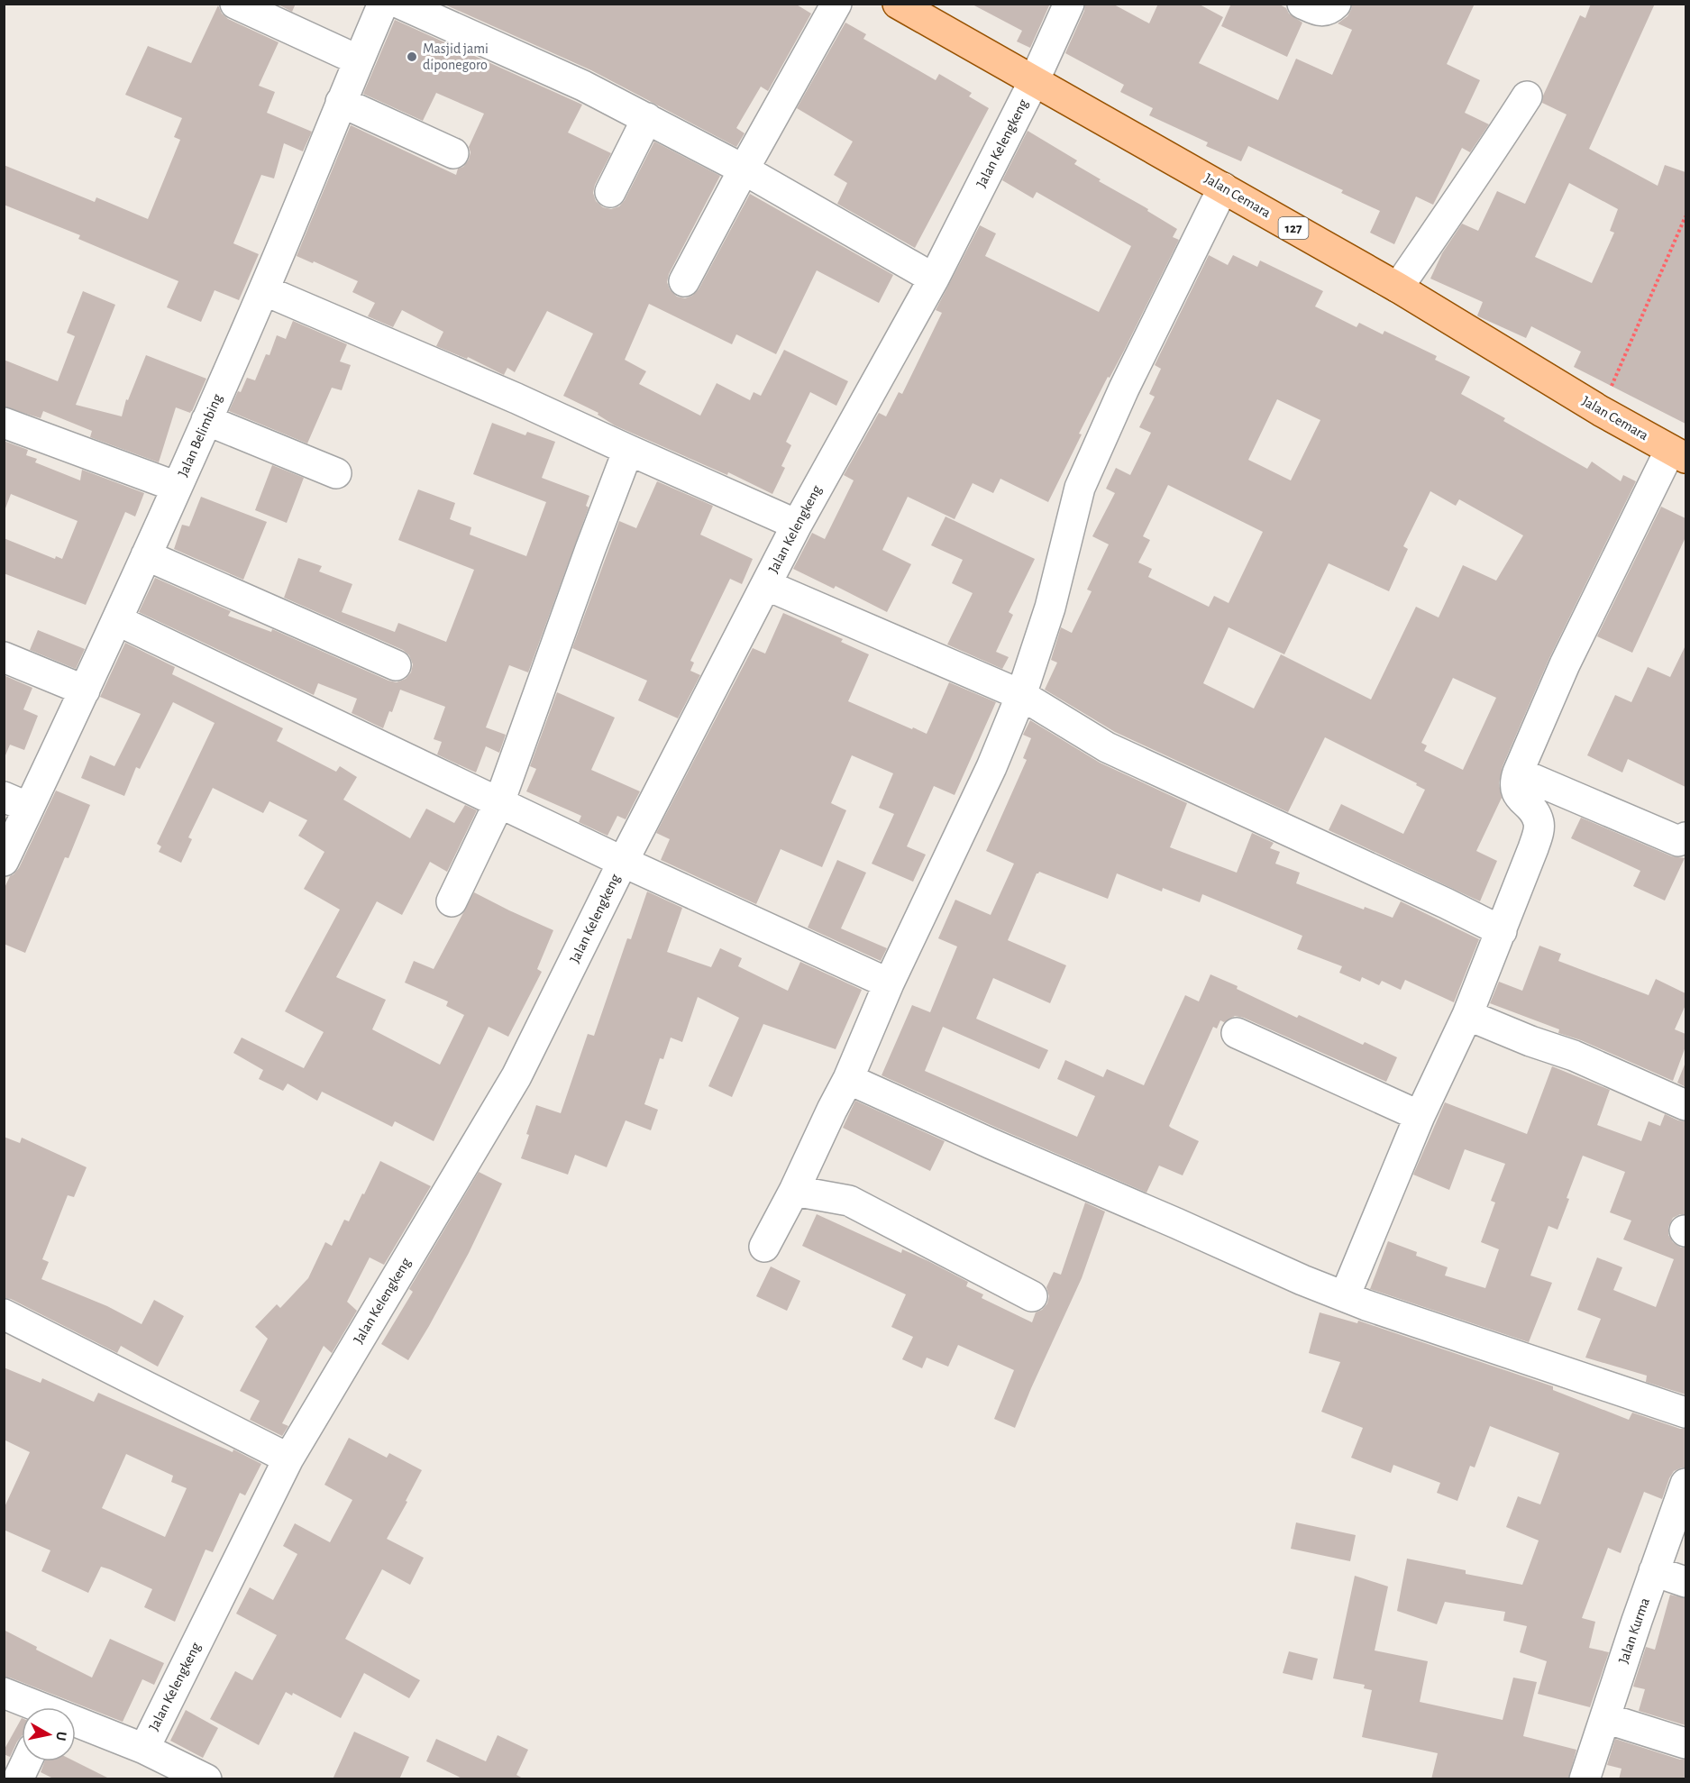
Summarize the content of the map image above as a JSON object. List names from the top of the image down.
{
  "streets": {
    "main road": ["Jalan Cemara", "127"],
    "street": ["Jalan Kelengkeng", "Jalan Belimbing", "Jalan Kurma"]
  },
  "crossings": [
    ["Jalan Kelengkeng", "Jalan Cemara"]
  ],
  "places": ["Masjid jami diponegoro"],
  "north": "right"
}
